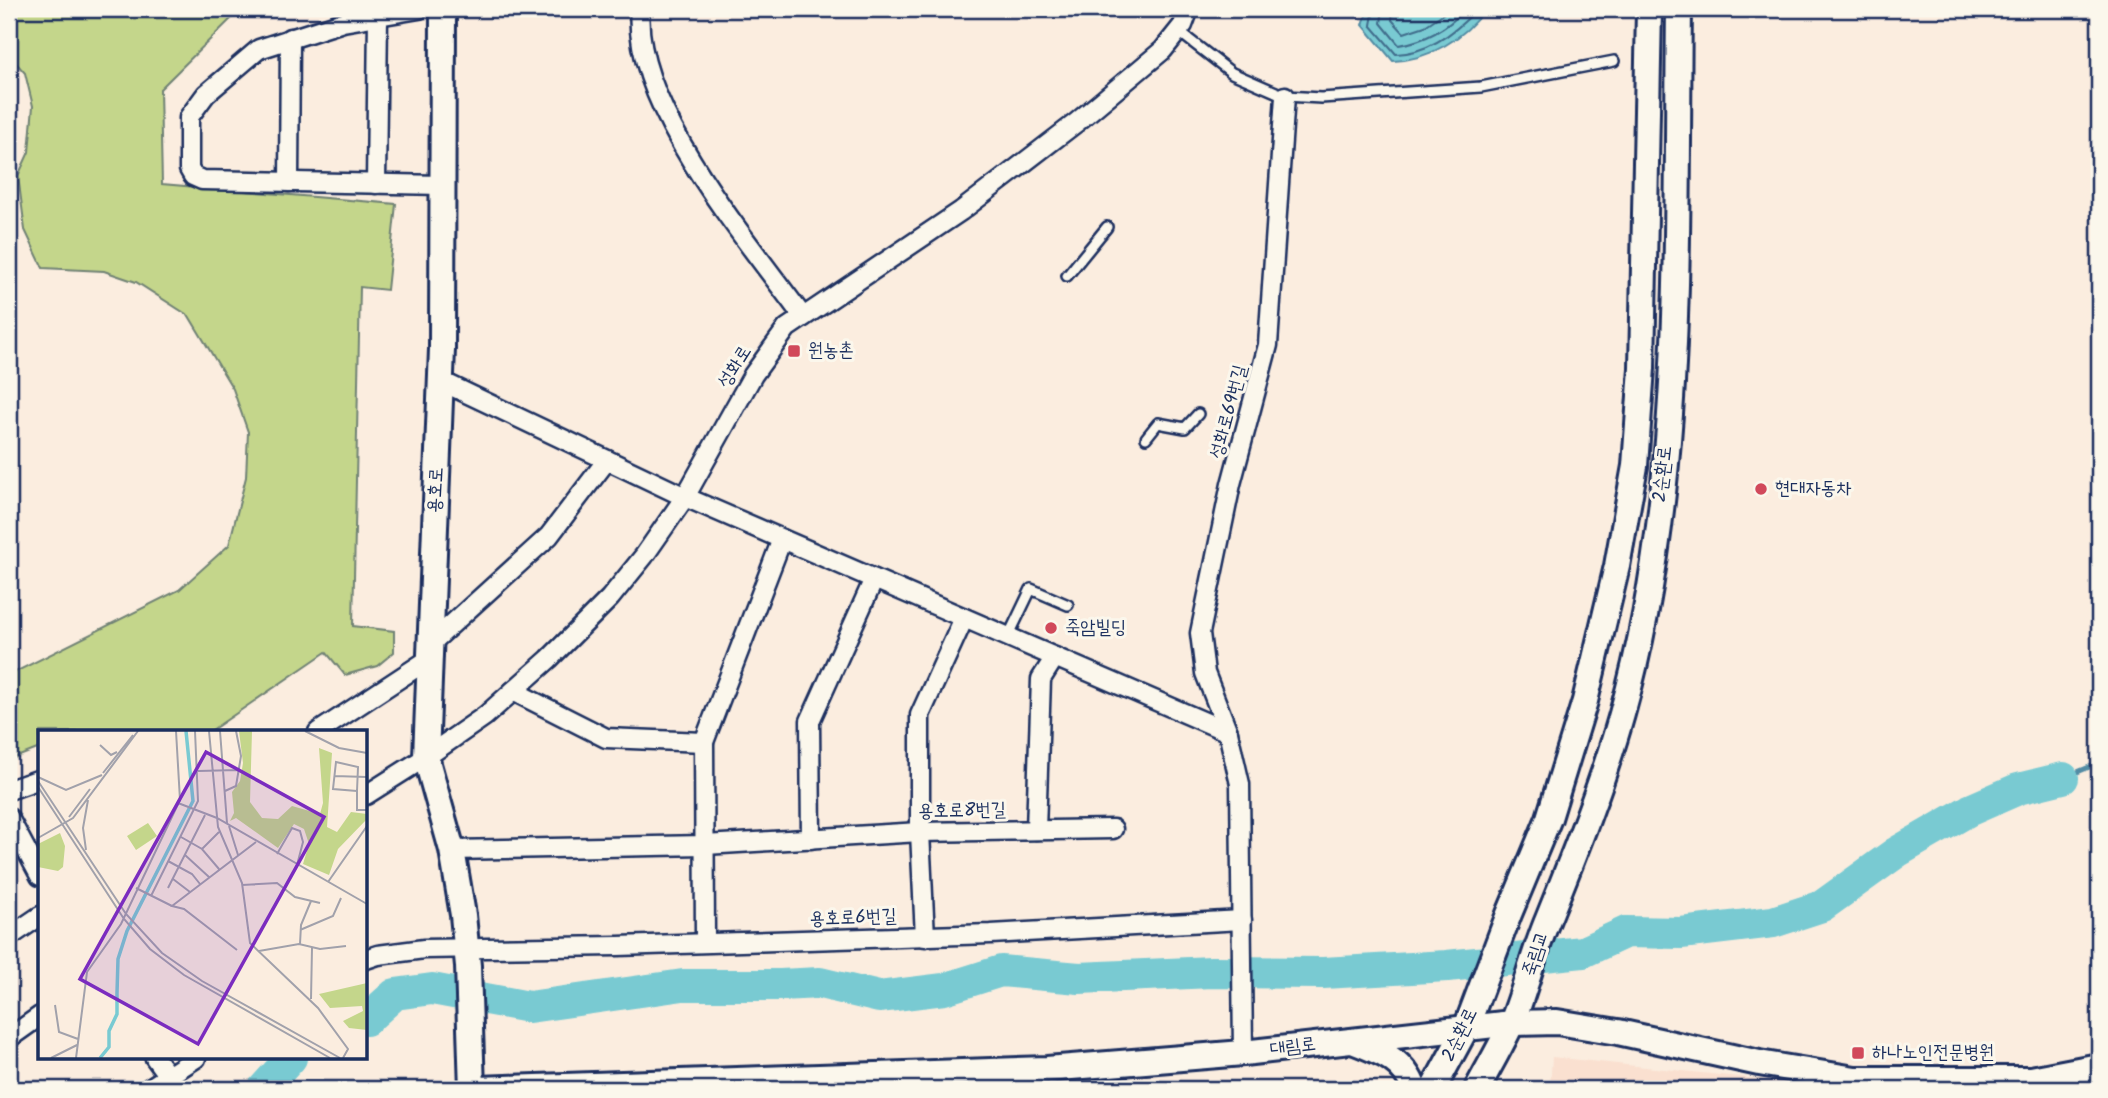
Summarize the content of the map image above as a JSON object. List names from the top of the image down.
{
  "streets": {
    "street": [
      "성화로",
      "성화로69번길",
      "2순환로",
      "용호로",
      "용호로8번길",
      "용호로6번길",
      "죽림교",
      "대림로"
    ]
  },
  "crossings": [
    ["성화로", "용호로"],
    ["성화로69번길", "용호로6번길"],
    ["성화로69번길", "대림로"],
    ["2순환로", "죽림교"],
    ["2순환로", "대림로"],
    ["용호로", "용호로8번길"],
    ["용호로", "용호로6번길"]
  ],
  "places": {
    "transit": ["원농촌", "하나노인전문병원"],
    "other": ["현대자동차", "죽암빌딩"]
  }
}
